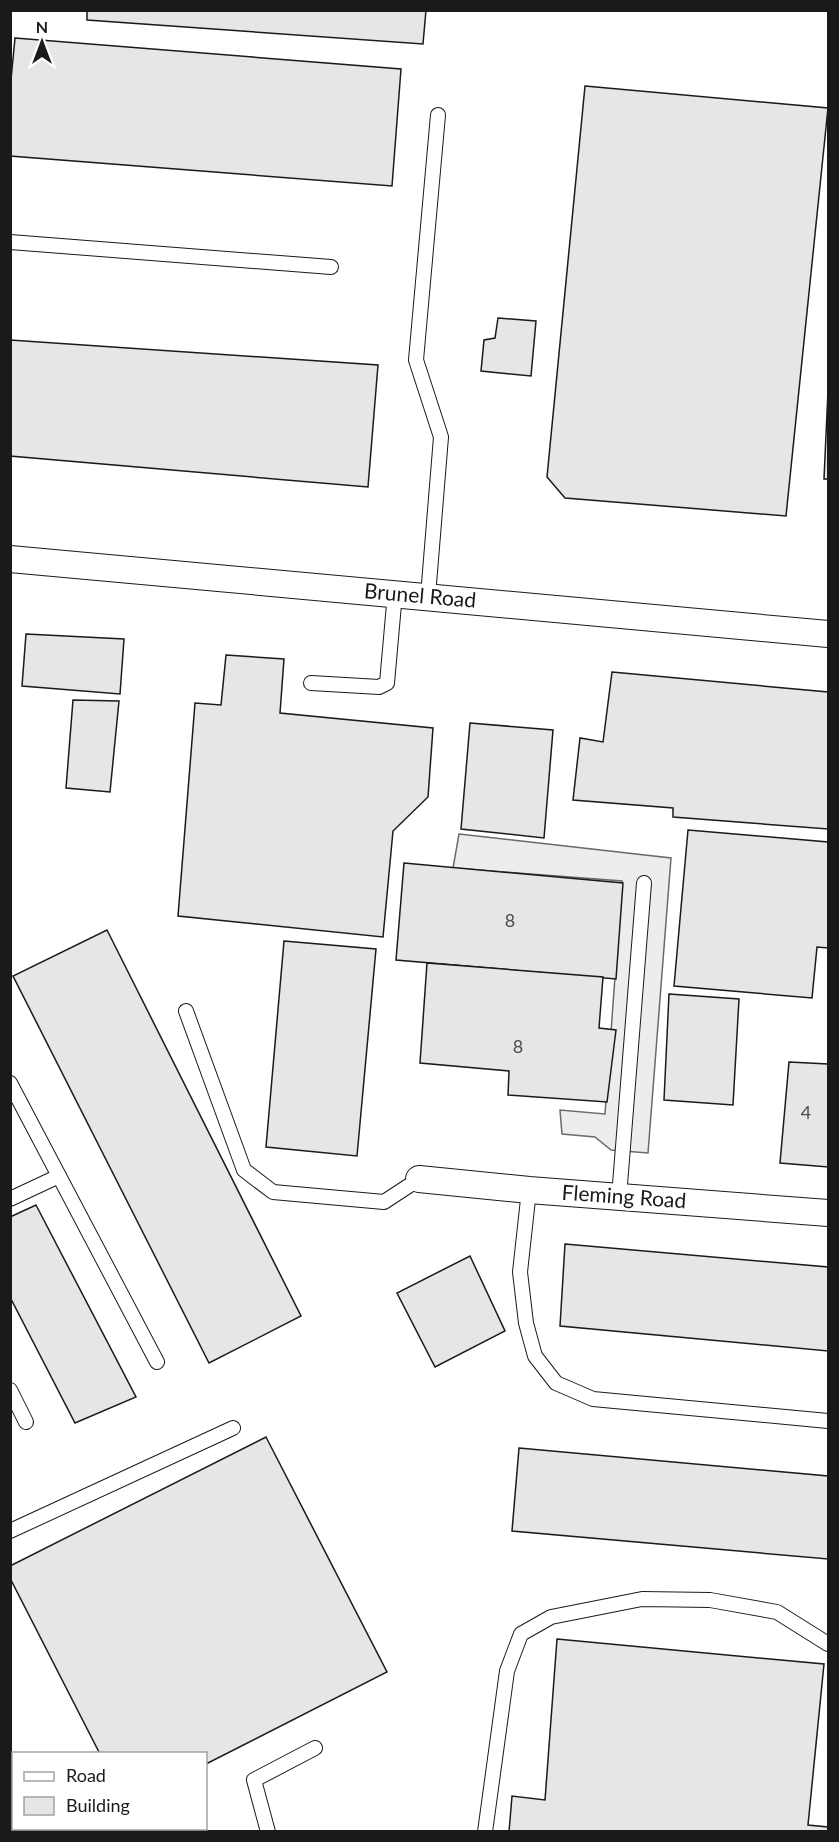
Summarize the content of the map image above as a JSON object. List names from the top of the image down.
{
  "streets": {
    "street": ["Brunel Road", "Fleming Road"]
  },
  "house_numbers": ["8", "8", "4"],
  "legend": ["Road", "Building"],
  "north": "top"
}
